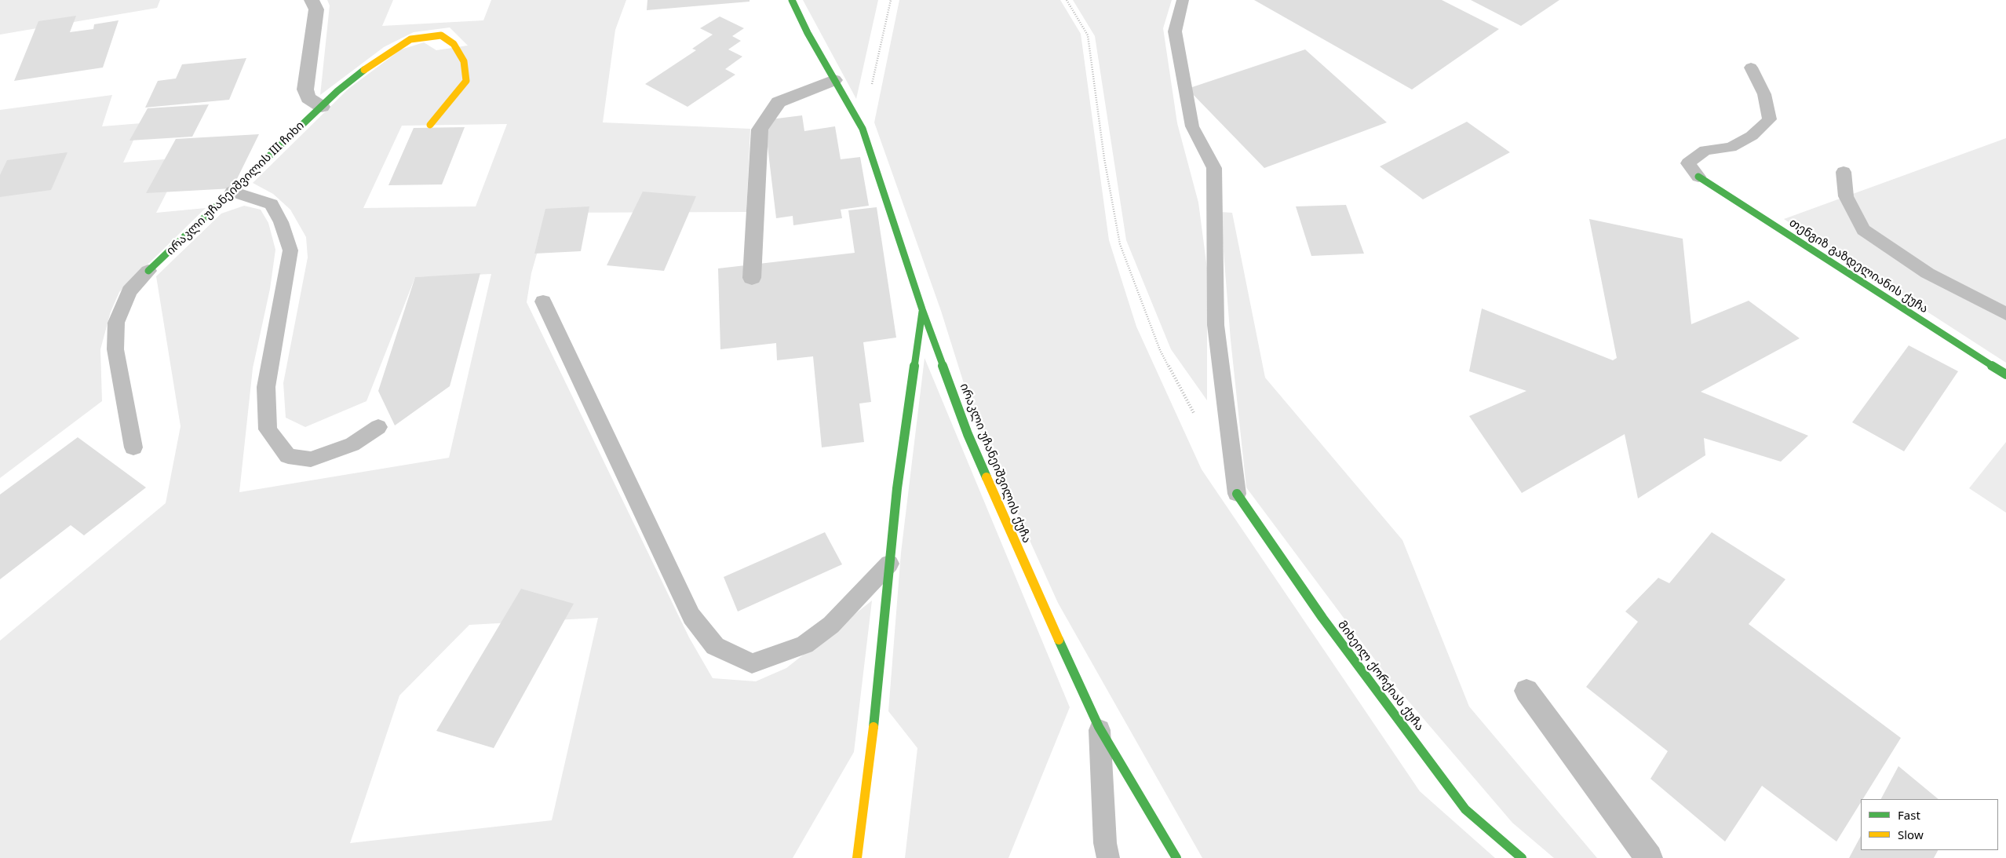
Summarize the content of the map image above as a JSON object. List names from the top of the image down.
{
  "streets": {
    "street": [
      "ირაკლი უჩანეიშვილის III ჩიხი",
      "თენგიზ გაზდელიანის ქუჩა",
      "ირაკლი უჩანეიშვილის ქუჩა",
      "მიხეილ ქორქიას ქუჩა"
    ]
  },
  "legend": ["Fast", "Slow"]
}
